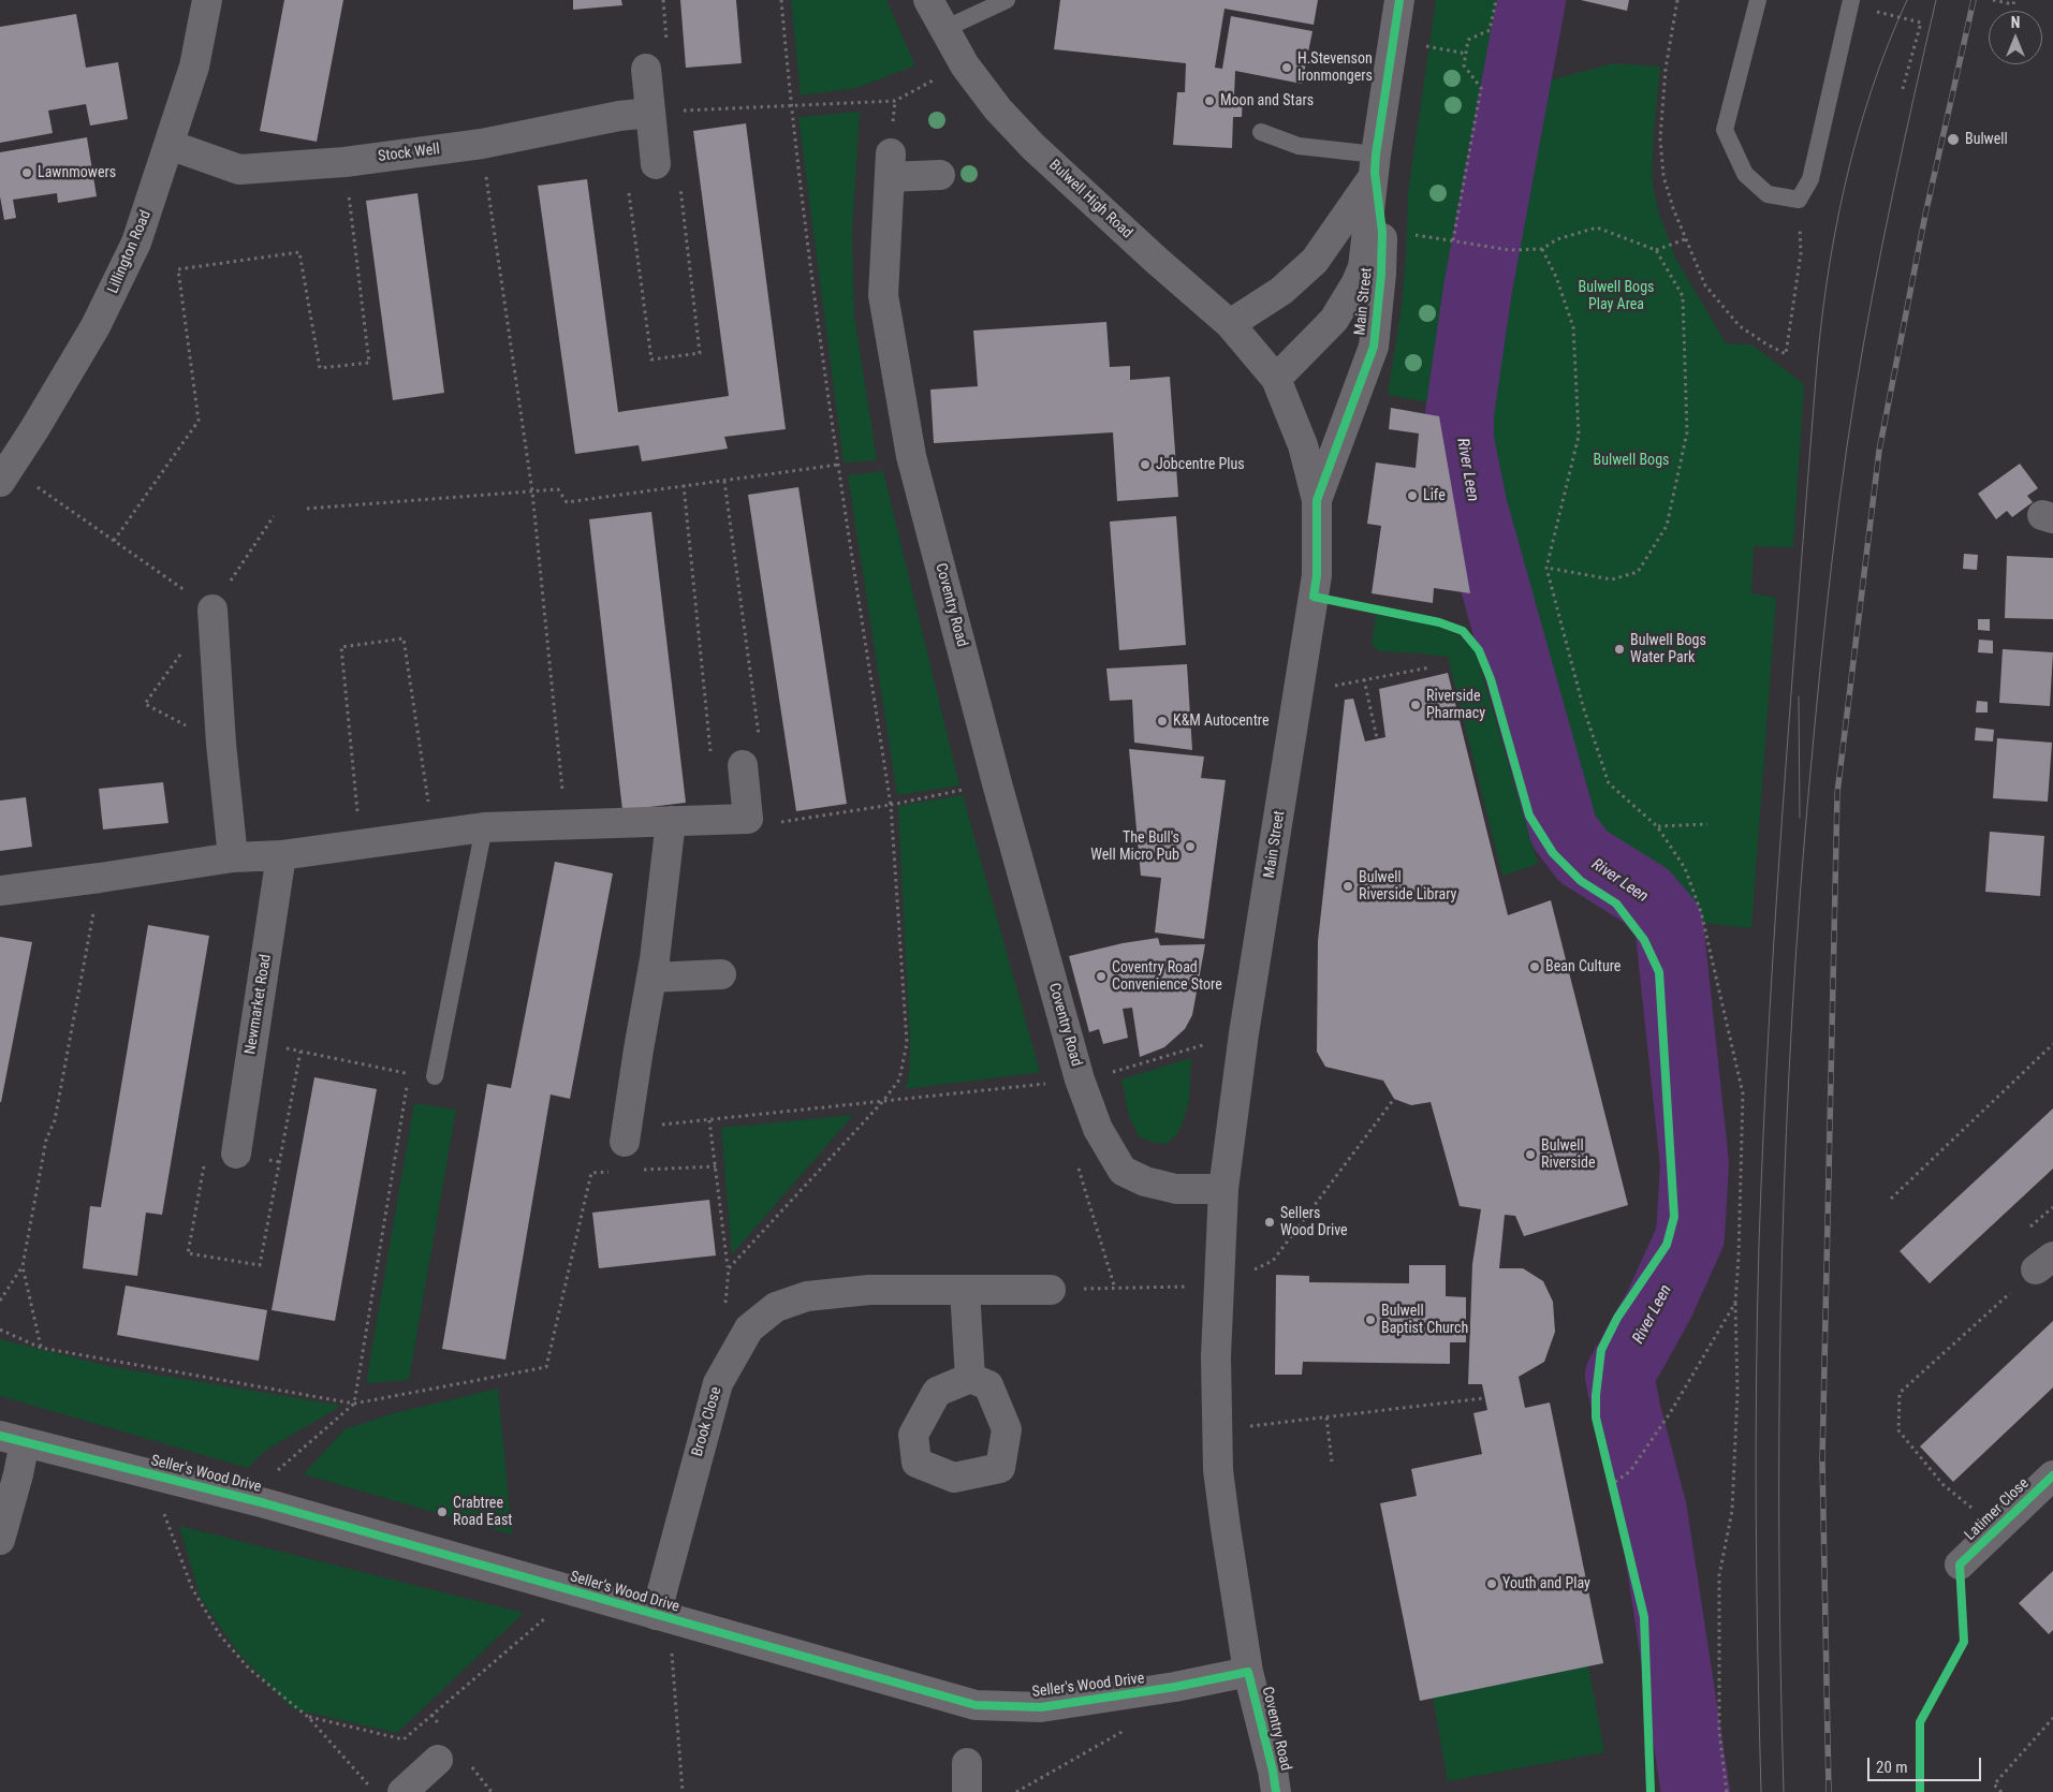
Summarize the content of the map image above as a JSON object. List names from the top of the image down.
{
  "streets": {
    "street": [
      "Stock Well",
      "Bulwell High Road",
      "Lillington Road",
      "Main Street",
      "Coventry Road",
      "Newmarket Road",
      "Brook Close",
      "Seller's Wood Drive",
      "Latimer Close"
    ]
  },
  "crossings": [
    ["Stock Well", "Lillington Road"],
    ["Bulwell High Road", "Main Street"],
    ["Main Street", "Coventry Road"],
    ["Coventry Road", "Seller's Wood Drive"],
    ["Brook Close", "Seller's Wood Drive"]
  ],
  "water": ["River Leen"],
  "parks": ["Bulwell Bogs Play Area", "Bulwell Bogs"],
  "places": [
    "H.Stevenson Ironmongers",
    "Moon and Stars",
    "Bulwell",
    "Lawnmowers",
    "Jobcentre Plus",
    "Life",
    "Bulwell Bogs Water Park",
    "Riverside Pharmacy",
    "K&M Autocentre",
    "The Bull's Well Micro Pub",
    "Bulwell Riverside Library",
    "Bean Culture",
    "Coventry Road Convenience Store",
    "Bulwell Riverside",
    "Sellers Wood Drive",
    "Bulwell Baptist Church",
    "Crabtree Road East",
    "Youth and Play"
  ],
  "scale_bar": "20 m",
  "north": "top"
}
